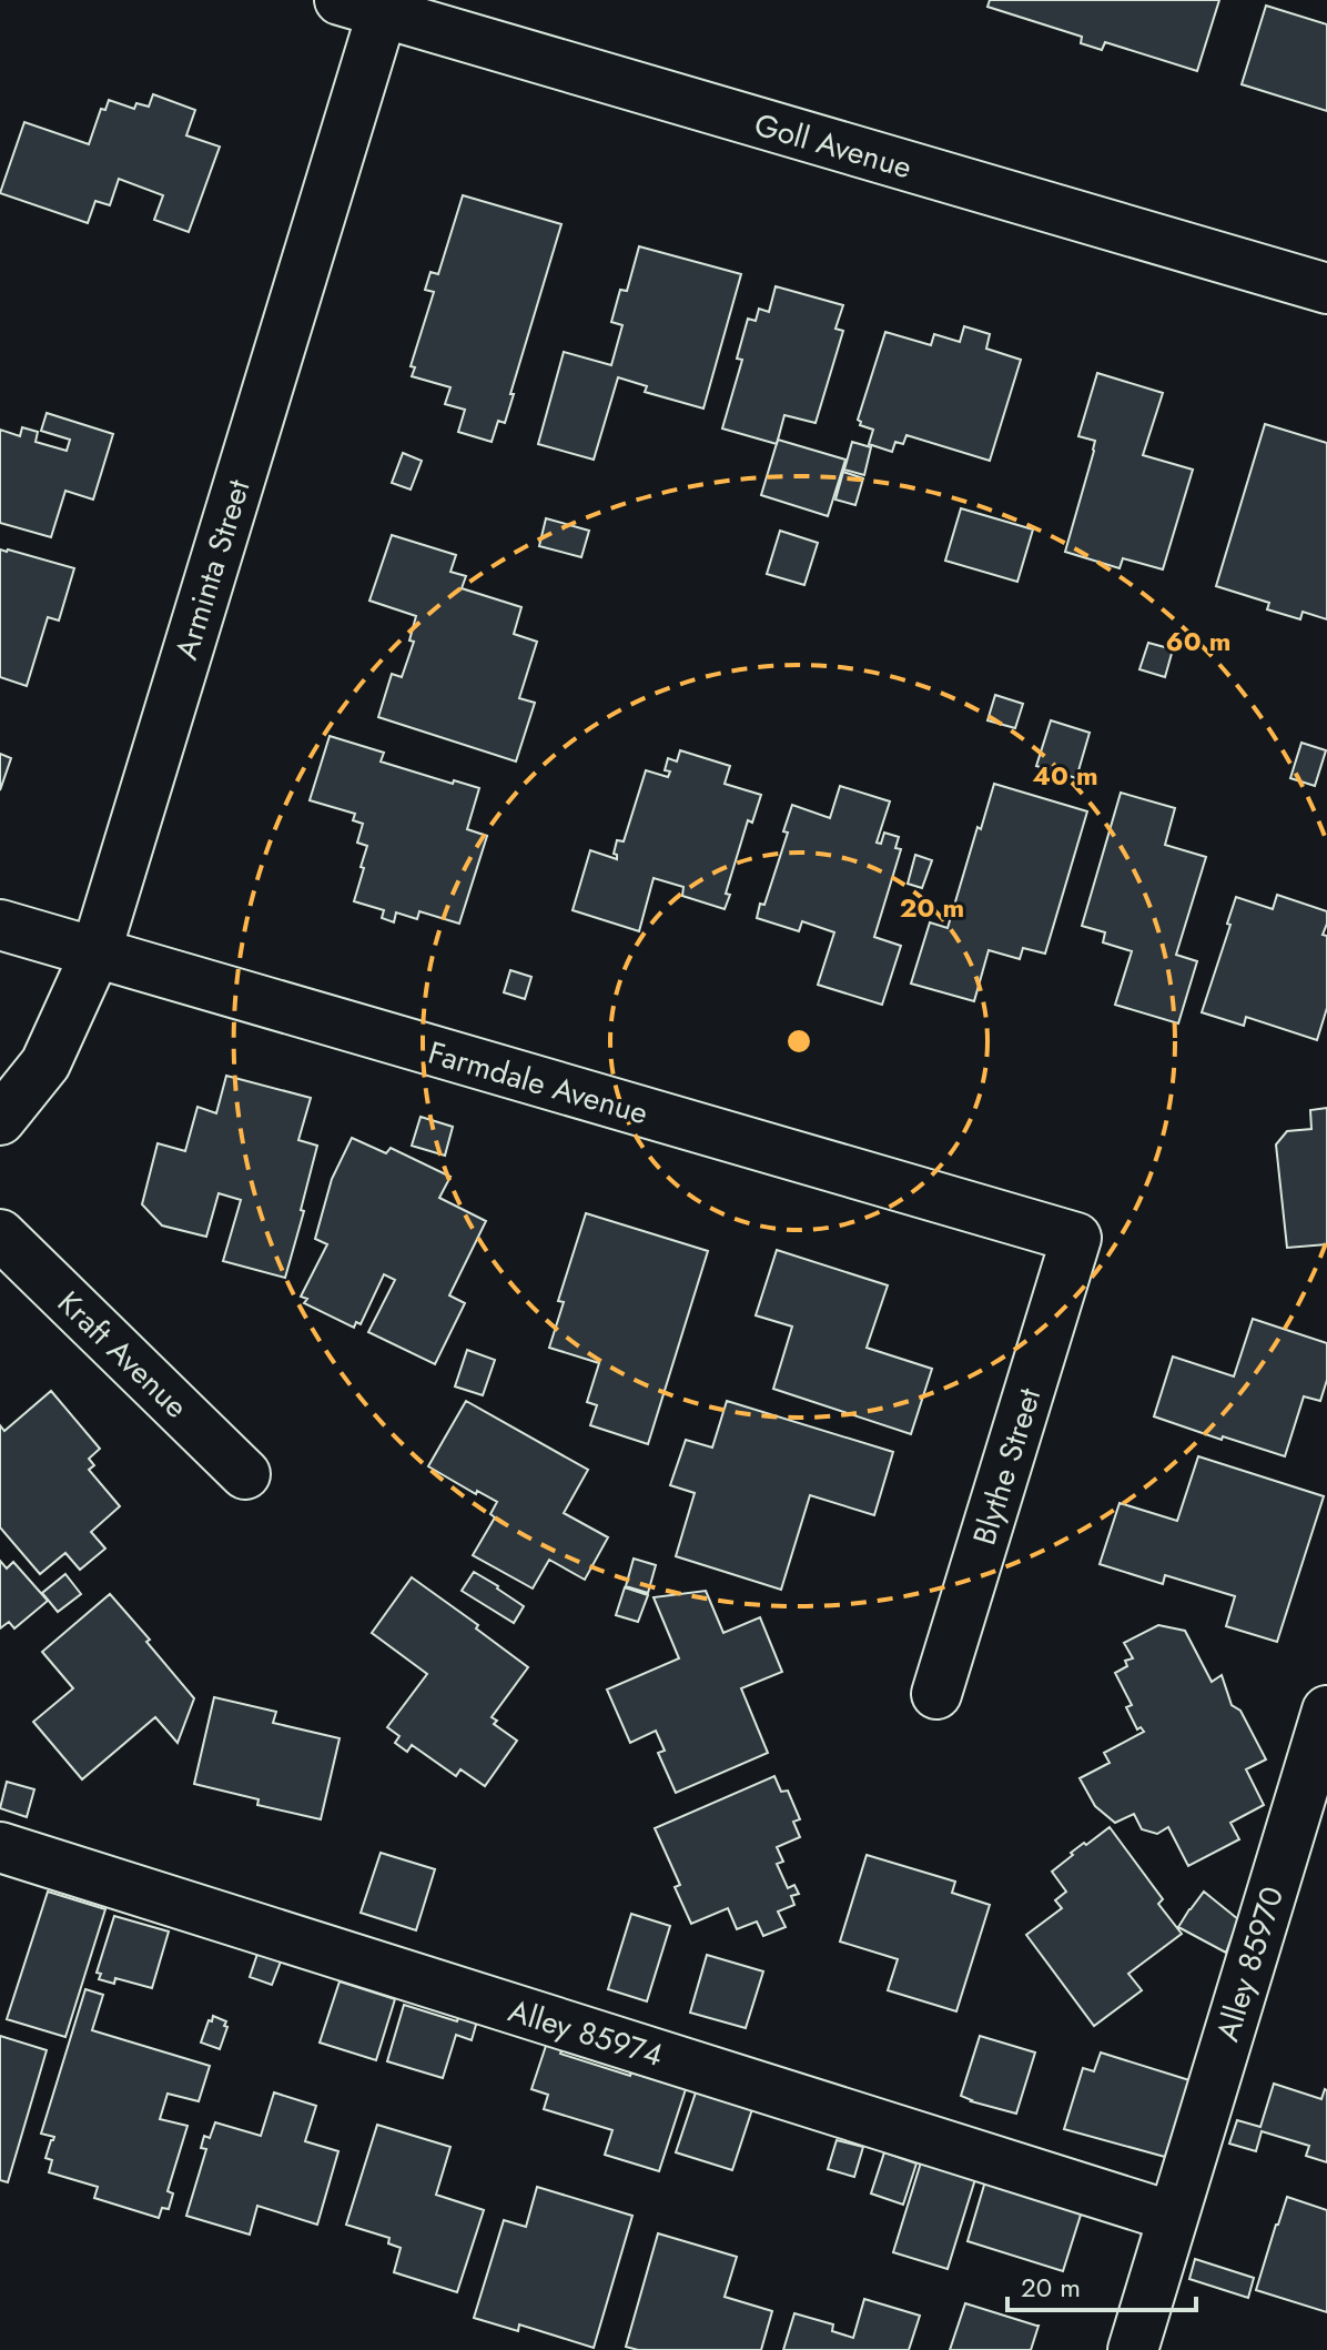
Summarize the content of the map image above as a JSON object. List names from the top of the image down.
{
  "streets": {
    "street": [
      "Goll Avenue",
      "Arminta Street",
      "Farmdale Avenue",
      "Kraft Avenue",
      "Blythe Street",
      "Alley 85970",
      "Alley 85974"
    ]
  },
  "crossings": [
    ["Goll Avenue", "Arminta Street"],
    ["Arminta Street", "Farmdale Avenue"],
    ["Farmdale Avenue", "Blythe Street"],
    ["Alley 85970", "Alley 85974"]
  ],
  "scale_bar": "20 m",
  "rings": ["60 m", "40 m", "20 m"]
}
